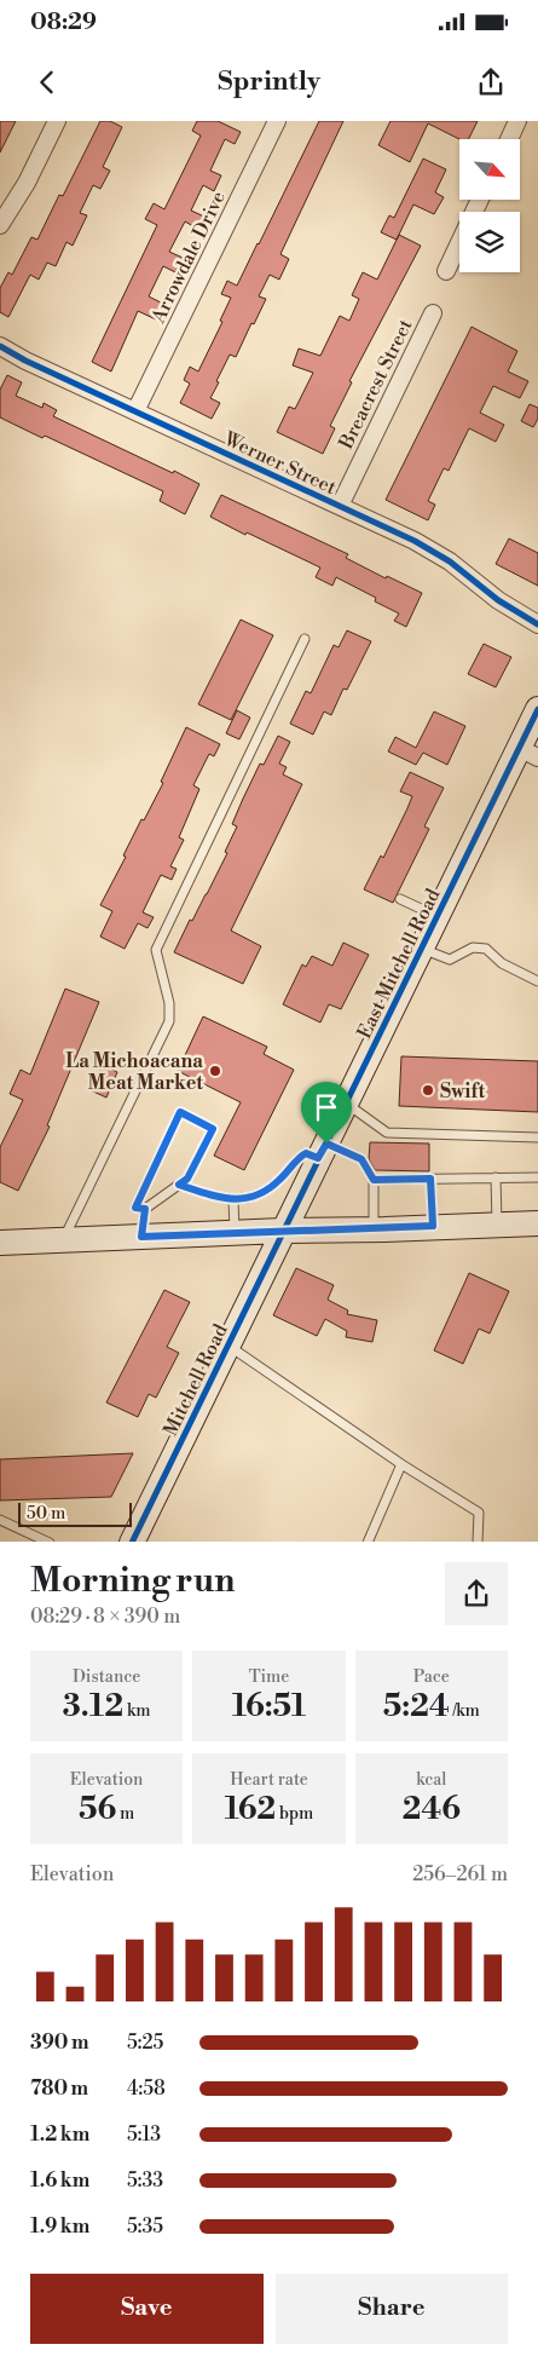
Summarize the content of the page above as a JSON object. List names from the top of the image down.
{
  "streets": {
    "street": [
      "Arrowdale Drive",
      "Breacrest Street",
      "Werner Street",
      "East Mitchell Road",
      "Mitchell Road"
    ]
  },
  "crossings": [
    ["Arrowdale Drive", "Werner Street"],
    ["Breacrest Street", "Werner Street"],
    ["East Mitchell Road", "Mitchell Road"]
  ],
  "places": ["La Michoacana Meat Market", "Swift"],
  "scale_bar": "50 m",
  "north": "bottom right",
  "page": {
    "status": "08:29",
    "header": "Sprintly",
    "scale": "50 m",
    "heading": ["Morning run", "08:29 · 8 × 390 m"],
    "stats": [
      ["Distance", "3.12 km"],
      ["Time", "16:51"],
      ["Pace", "5:24 /km"],
      ["Elevation", "56 m"],
      ["Heart rate", "162 bpm"],
      ["kcal", "246"]
    ],
    "chart": ["Elevation", "256–261 m"],
    "list": [
      {
        "name": "390 m",
        "note": "5:25"
      },
      {
        "name": "780 m",
        "note": "4:58"
      },
      {
        "name": "1.2 km",
        "note": "5:13"
      },
      {
        "name": "1.6 km",
        "note": "5:33"
      },
      {
        "name": "1.9 km",
        "note": "5:35"
      }
    ],
    "buttons": ["Save", "Share"]
  }
}
